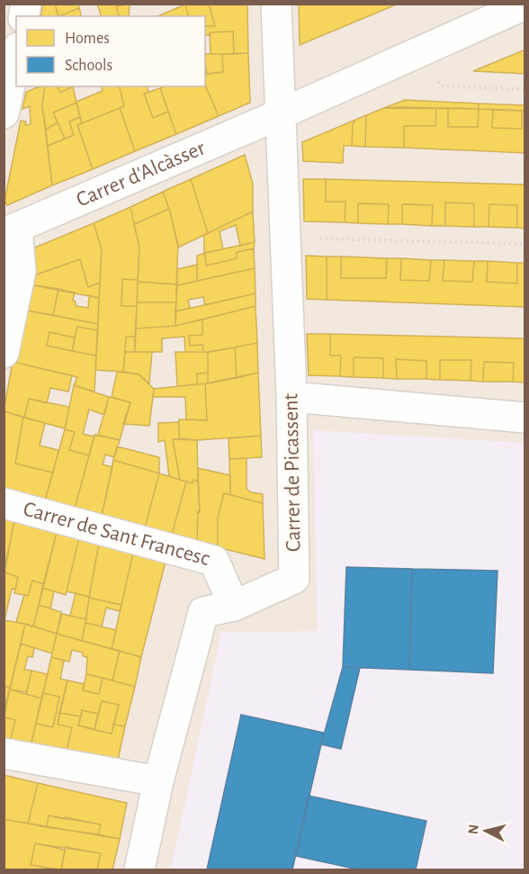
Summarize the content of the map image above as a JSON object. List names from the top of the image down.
{
  "streets": {
    "street": ["Carrer d'Alcàsser", "Carrer de Picassent", "Carrer de Sant Francesc"]
  },
  "crossings": [
    ["Carrer d'Alcàsser", "Carrer de Picassent"],
    ["Carrer de Picassent", "Carrer de Sant Francesc"]
  ],
  "legend": ["Homes", "Schools"],
  "north": "left"
}
